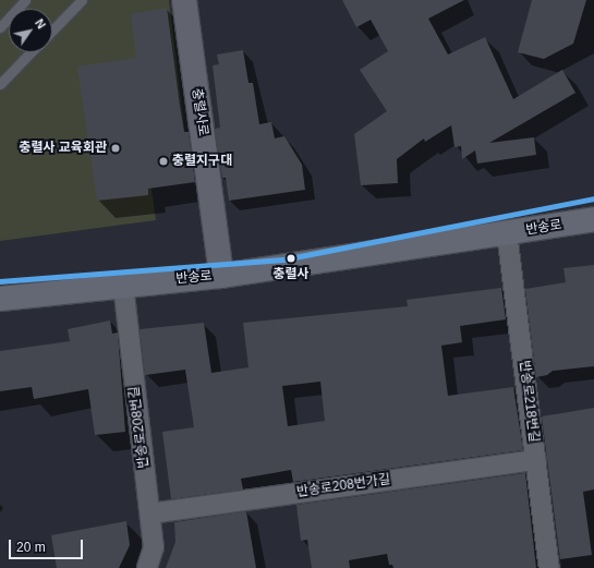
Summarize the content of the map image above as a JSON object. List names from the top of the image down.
{
  "streets": {
    "main road": ["반송로"],
    "street": [
      "충렬사로",
      "반송로218번길",
      "반송로208번길",
      "반송로208번가길"
    ]
  },
  "crossings": [
    ["충렬사로", "반송로"],
    ["반송로", "반송로218번길"],
    ["반송로", "반송로208번길"],
    ["반송로218번길", "반송로208번가길"],
    ["반송로208번길", "반송로208번가길"]
  ],
  "places": ["충렬사 교육회관", "충렬지구대", "충렬사"],
  "scale_bar": "20 m",
  "north": "top right"
}
